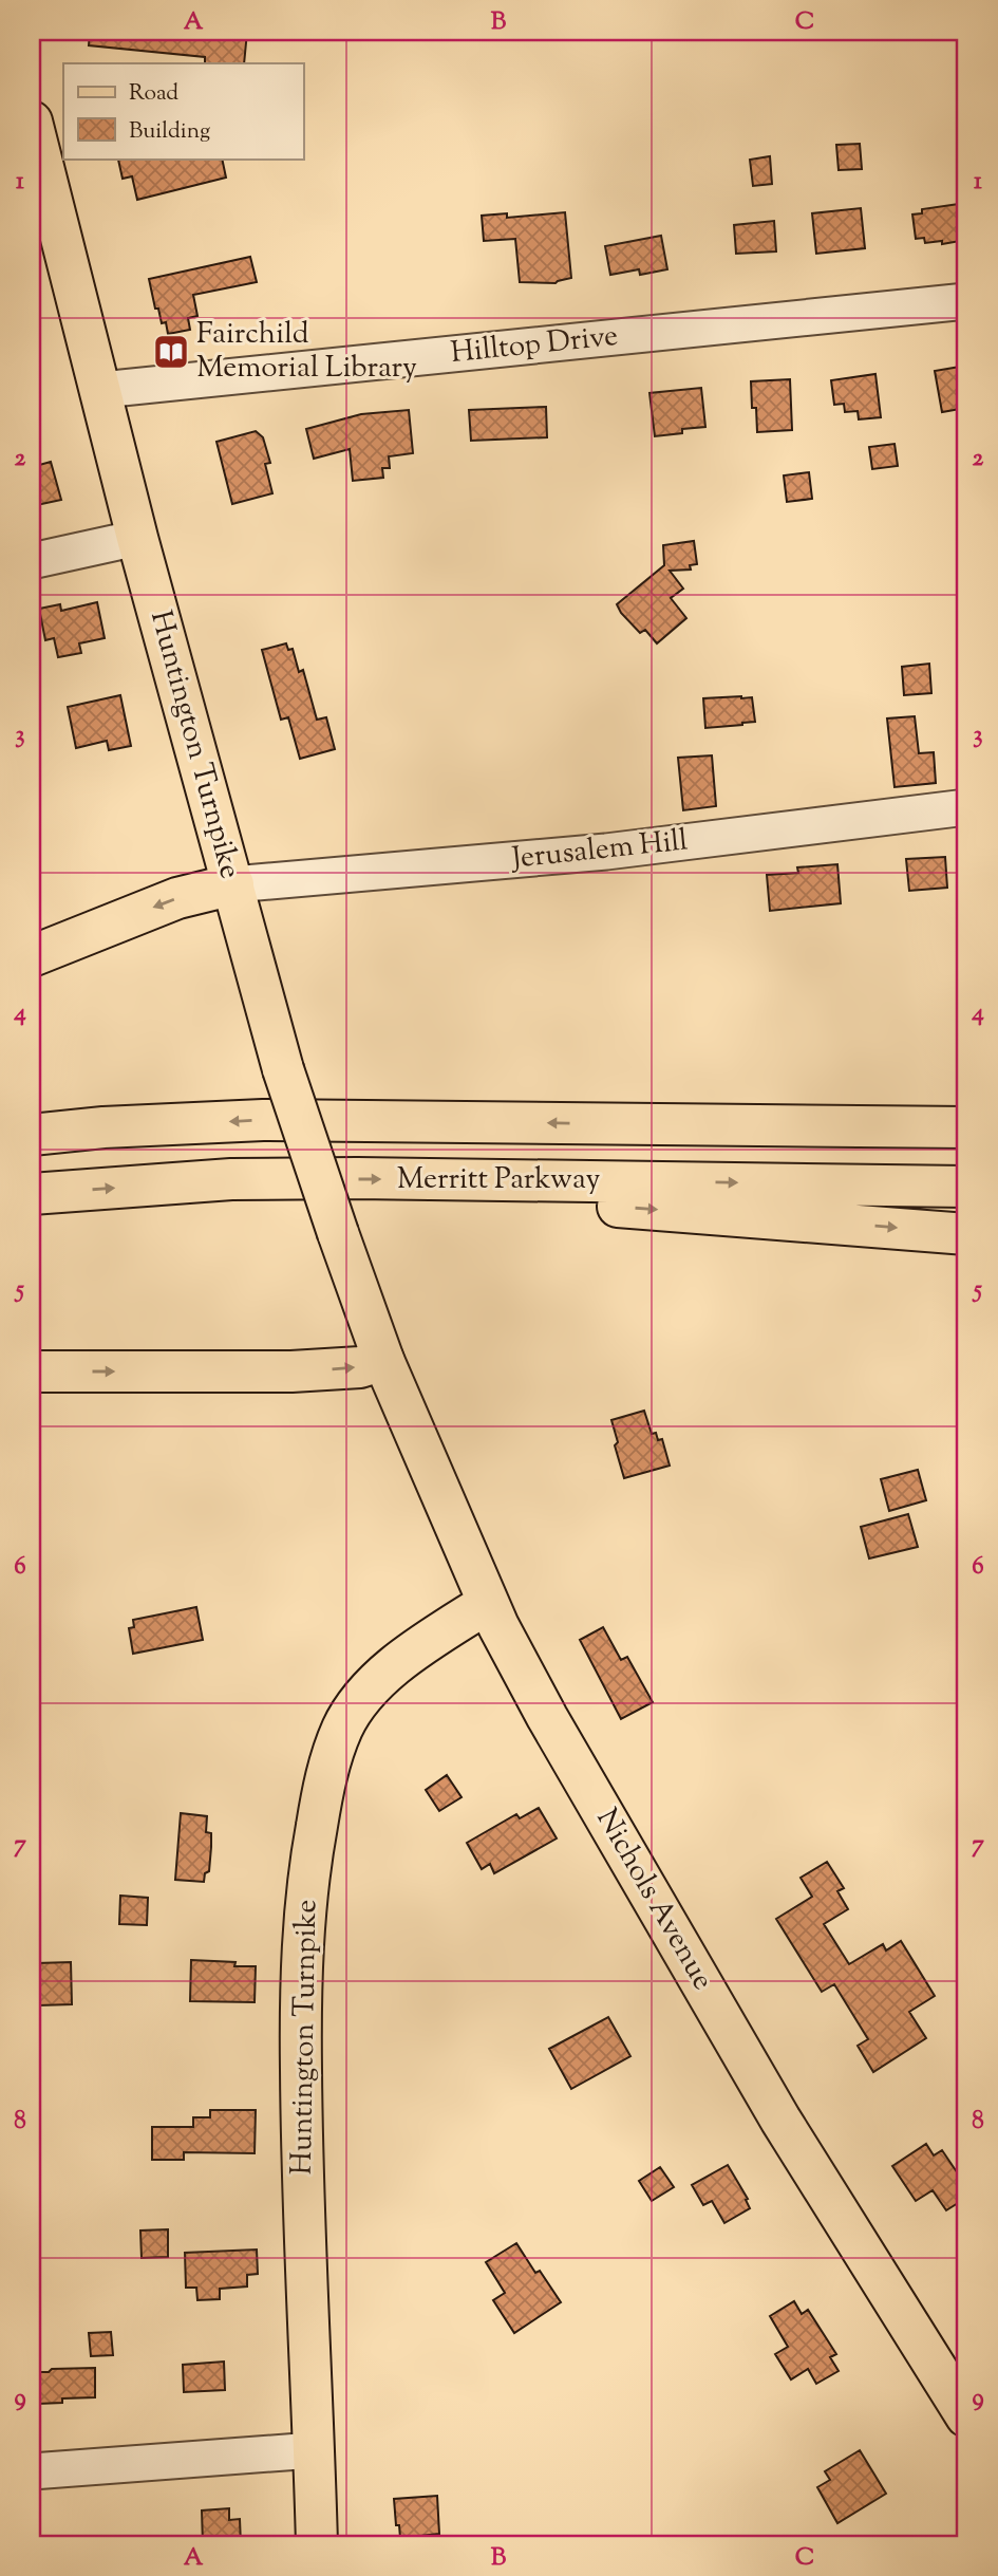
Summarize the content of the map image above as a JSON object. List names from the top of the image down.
{
  "streets": {
    "main road": ["Huntington Turnpike", "Merritt Parkway", "Nichols Avenue"],
    "street": ["Hilltop Drive", "Jerusalem Hill"]
  },
  "crossings": [
    ["Hilltop Drive", "Huntington Turnpike"],
    ["Huntington Turnpike", "Jerusalem Hill"],
    ["Huntington Turnpike", "Nichols Avenue"]
  ],
  "places": {
    "library": ["Fairchild Memorial Library"]
  },
  "legend": ["Road", "Building"],
  "grid": {
    "columns": ["A", "B", "C"],
    "rows": [
      "1",
      "2",
      "3",
      "4",
      "5",
      "6",
      "7",
      "8",
      "9"
    ]
  }
}
